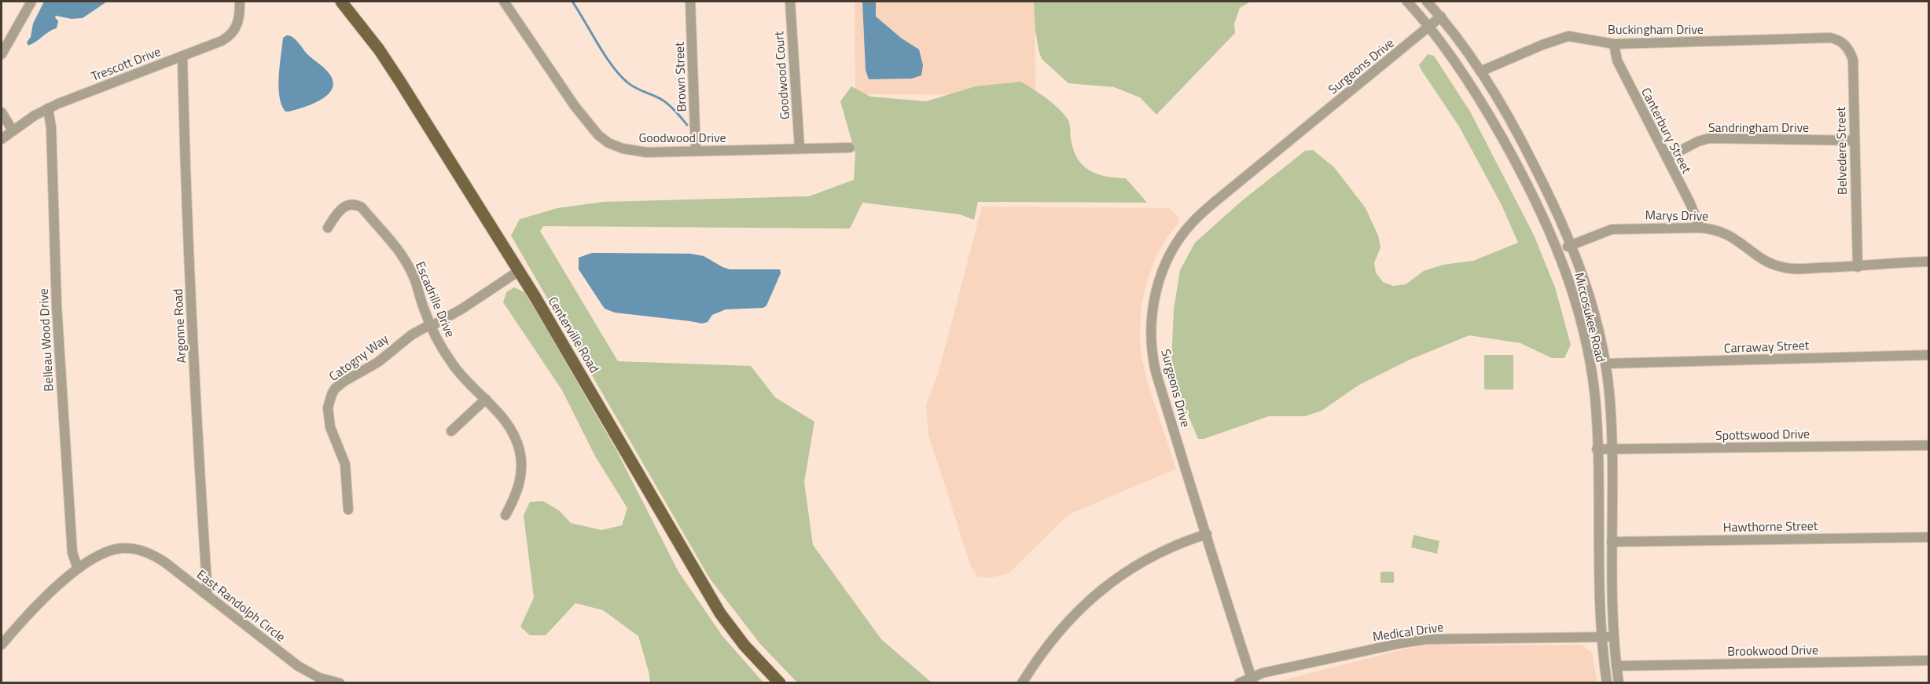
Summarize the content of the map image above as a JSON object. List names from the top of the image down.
{
  "streets": {
    "main road": ["Centerville Road"],
    "street": [
      "Buckingham Drive",
      "Trescott Drive",
      "Surgeons Drive",
      "Goodwood Court",
      "Brown Street",
      "Sandringham Drive",
      "Canterbury Street",
      "Goodwood Drive",
      "Belvedere Street",
      "Marys Drive",
      "Escadrille Drive",
      "Miccosukee Road",
      "Argonne Road",
      "Belleau Wood Drive",
      "Carraway Street",
      "Catogny Way",
      "Spottswood Drive",
      "Hawthorne Street",
      "East Randolph Circle",
      "Medical Drive",
      "Brookwood Drive"
    ]
  },
  "crossings": [
    ["Buckingham Drive", "Canterbury Street"],
    ["Buckingham Drive", "Belvedere Street"],
    ["Buckingham Drive", "Miccosukee Road"],
    ["Trescott Drive", "Argonne Road"],
    ["Trescott Drive", "Belleau Wood Drive"],
    ["Surgeons Drive", "Miccosukee Road"],
    ["Surgeons Drive", "Medical Drive"],
    ["Goodwood Court", "Goodwood Drive"],
    ["Brown Street", "Goodwood Drive"],
    ["Sandringham Drive", "Canterbury Street"],
    ["Sandringham Drive", "Belvedere Street"],
    ["Canterbury Street", "Marys Drive"],
    ["Belvedere Street", "Marys Drive"],
    ["Marys Drive", "Miccosukee Road"],
    ["Escadrille Drive", "Catogny Way"],
    ["Miccosukee Road", "Carraway Street"],
    ["Miccosukee Road", "Spottswood Drive"],
    ["Miccosukee Road", "Hawthorne Street"],
    ["Miccosukee Road", "Medical Drive"],
    ["Miccosukee Road", "Brookwood Drive"],
    ["Argonne Road", "East Randolph Circle"],
    ["Centerville Road", "Catogny Way"],
    ["Belleau Wood Drive", "East Randolph Circle"]
  ]
}
